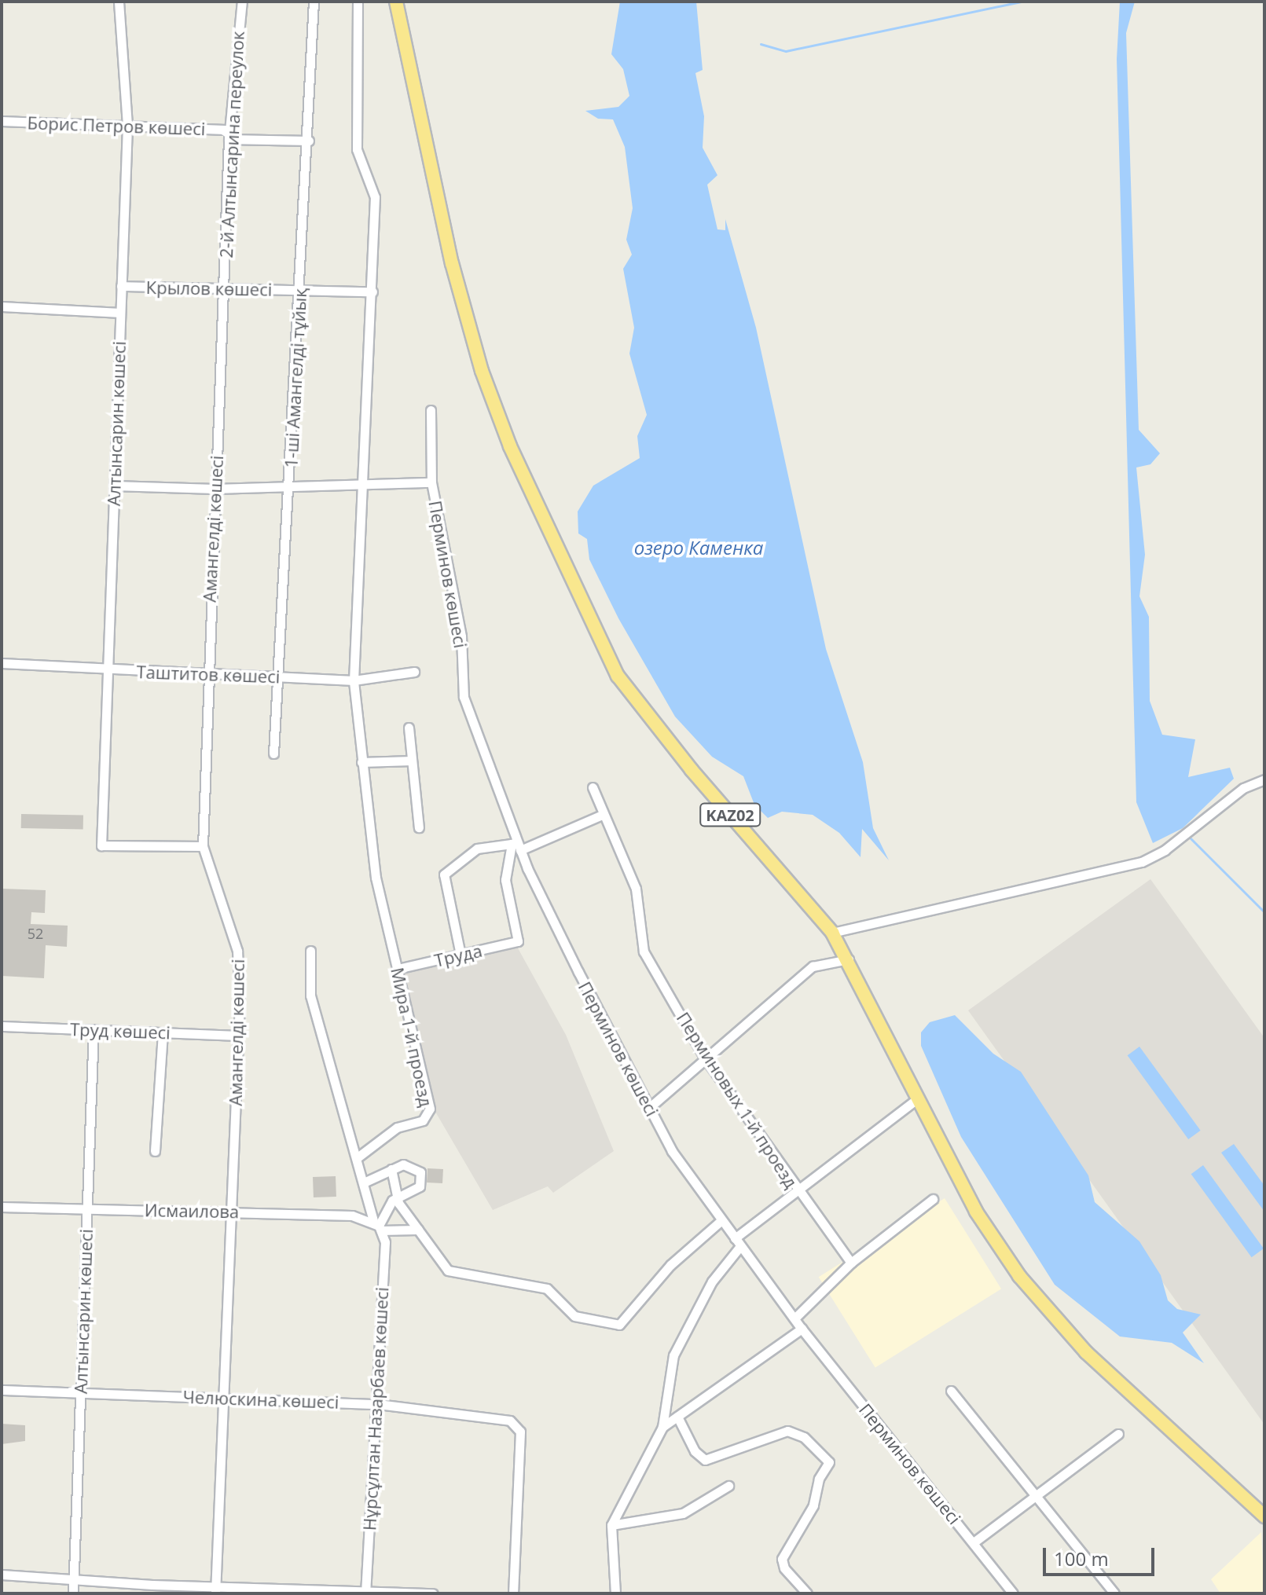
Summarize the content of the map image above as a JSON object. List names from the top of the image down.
{
  "streets": {
    "highway": ["KAZ02"],
    "street": [
      "Борис Петров көшесі",
      "2-й Алтынсарина переулок",
      "Крылов көшесі",
      "1-ші Амангелді тұйық",
      "Алтынсарин көшесі",
      "Амангелді көшесі",
      "Перминов көшесі",
      "Таштитов көшесі",
      "Труда",
      "Труд көшесі",
      "Мира 1-й проезд",
      "Перминовых 1-й проезд",
      "Исмаилова",
      "Челюскина көшесі",
      "Нұрсұлтан Назарбаев көшесі"
    ]
  },
  "crossings": [
    ["Борис Петров көшесі", "2-й Алтынсарина переулок"],
    ["Борис Петров көшесі", "1-ші Амангелді тұйық"],
    ["Борис Петров көшесі", "Алтынсарин көшесі"],
    ["2-й Алтынсарина переулок", "Крылов көшесі"],
    ["2-й Алтынсарина переулок", "Амангелді көшесі"],
    ["Крылов көшесі", "1-ші Амангелді тұйық"],
    ["Крылов көшесі", "Алтынсарин көшесі"],
    ["Крылов көшесі", "Амангелді көшесі"],
    ["1-ші Амангелді тұйық", "Таштитов көшесі"],
    ["Алтынсарин көшесі", "Амангелді көшесі"],
    ["Алтынсарин көшесі", "Таштитов көшесі"],
    ["Алтынсарин көшесі", "Труд көшесі"],
    ["Алтынсарин көшесі", "Исмаилова"],
    ["Алтынсарин көшесі", "Челюскина көшесі"],
    ["Амангелді көшесі", "Таштитов көшесі"],
    ["Амангелді көшесі", "Труд көшесі"],
    ["Амангелді көшесі", "Исмаилова"],
    ["Амангелді көшесі", "Челюскина көшесі"],
    ["Перминов көшесі", "Труда"],
    ["Труда", "Мира 1-й проезд"],
    ["Мира 1-й проезд", "Нұрсұлтан Назарбаев көшесі"],
    ["Исмаилова", "Нұрсұлтан Назарбаев көшесі"],
    ["Челюскина көшесі", "Нұрсұлтан Назарбаев көшесі"]
  ],
  "water": ["озеро Каменка"],
  "house_numbers": ["52"],
  "scale_bar": "100 m"
}
